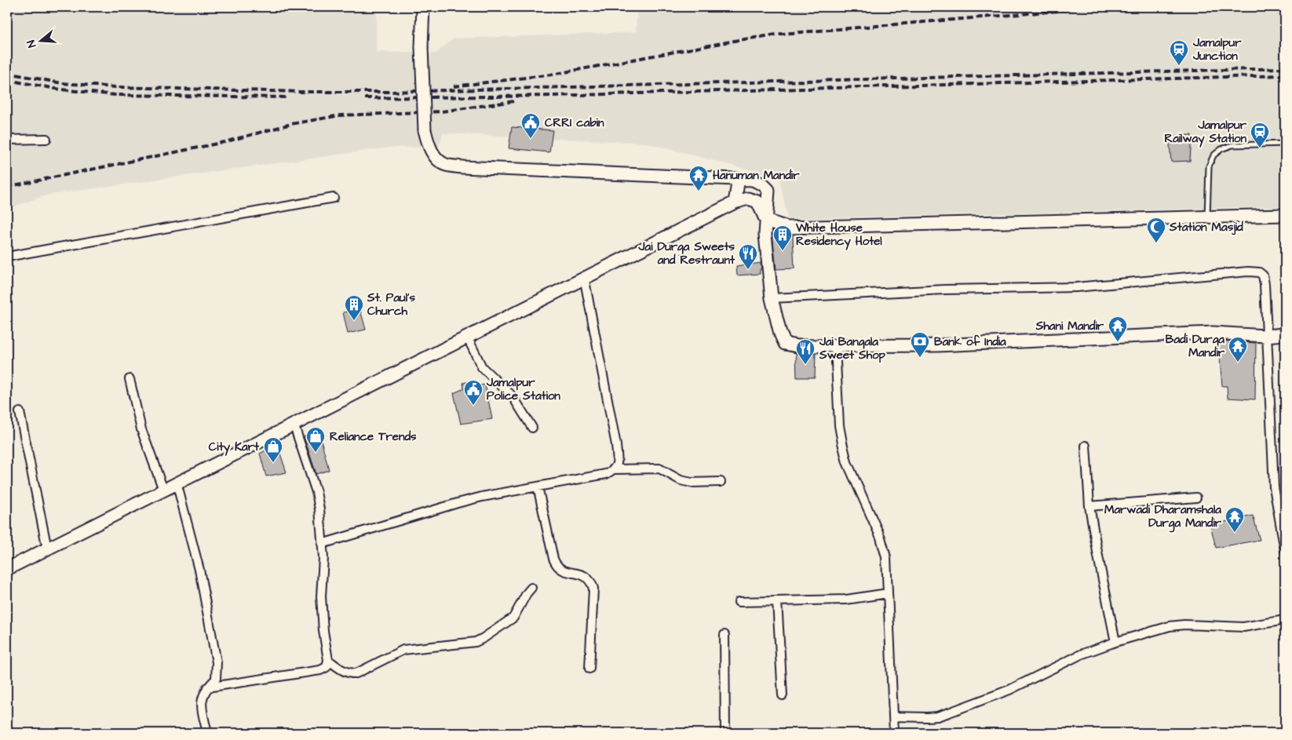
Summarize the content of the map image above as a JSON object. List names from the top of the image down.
{
  "places": {
    "station": ["Jamalpur Junction", "Jamalpur Railway Station"],
    "public building": ["CRRI cabin", "Jamalpur Police Station"],
    "temple": [
      "Hanuman Mandir",
      "Shani Mandir",
      "Badi Durga Mandir",
      "Marwadi Dharamshala Durga Mandir"
    ],
    "mosque": ["Station Masjid"],
    "building": ["White House Residency Hotel", "St. Paul's Church"],
    "restaurant": ["Jai Durga Sweets and Restraunt", "Jai Bangala Sweet Shop"],
    "bank": ["Bank of India"],
    "shop": ["Reliance Trends", "City Kart"]
  },
  "north": "left"
}
